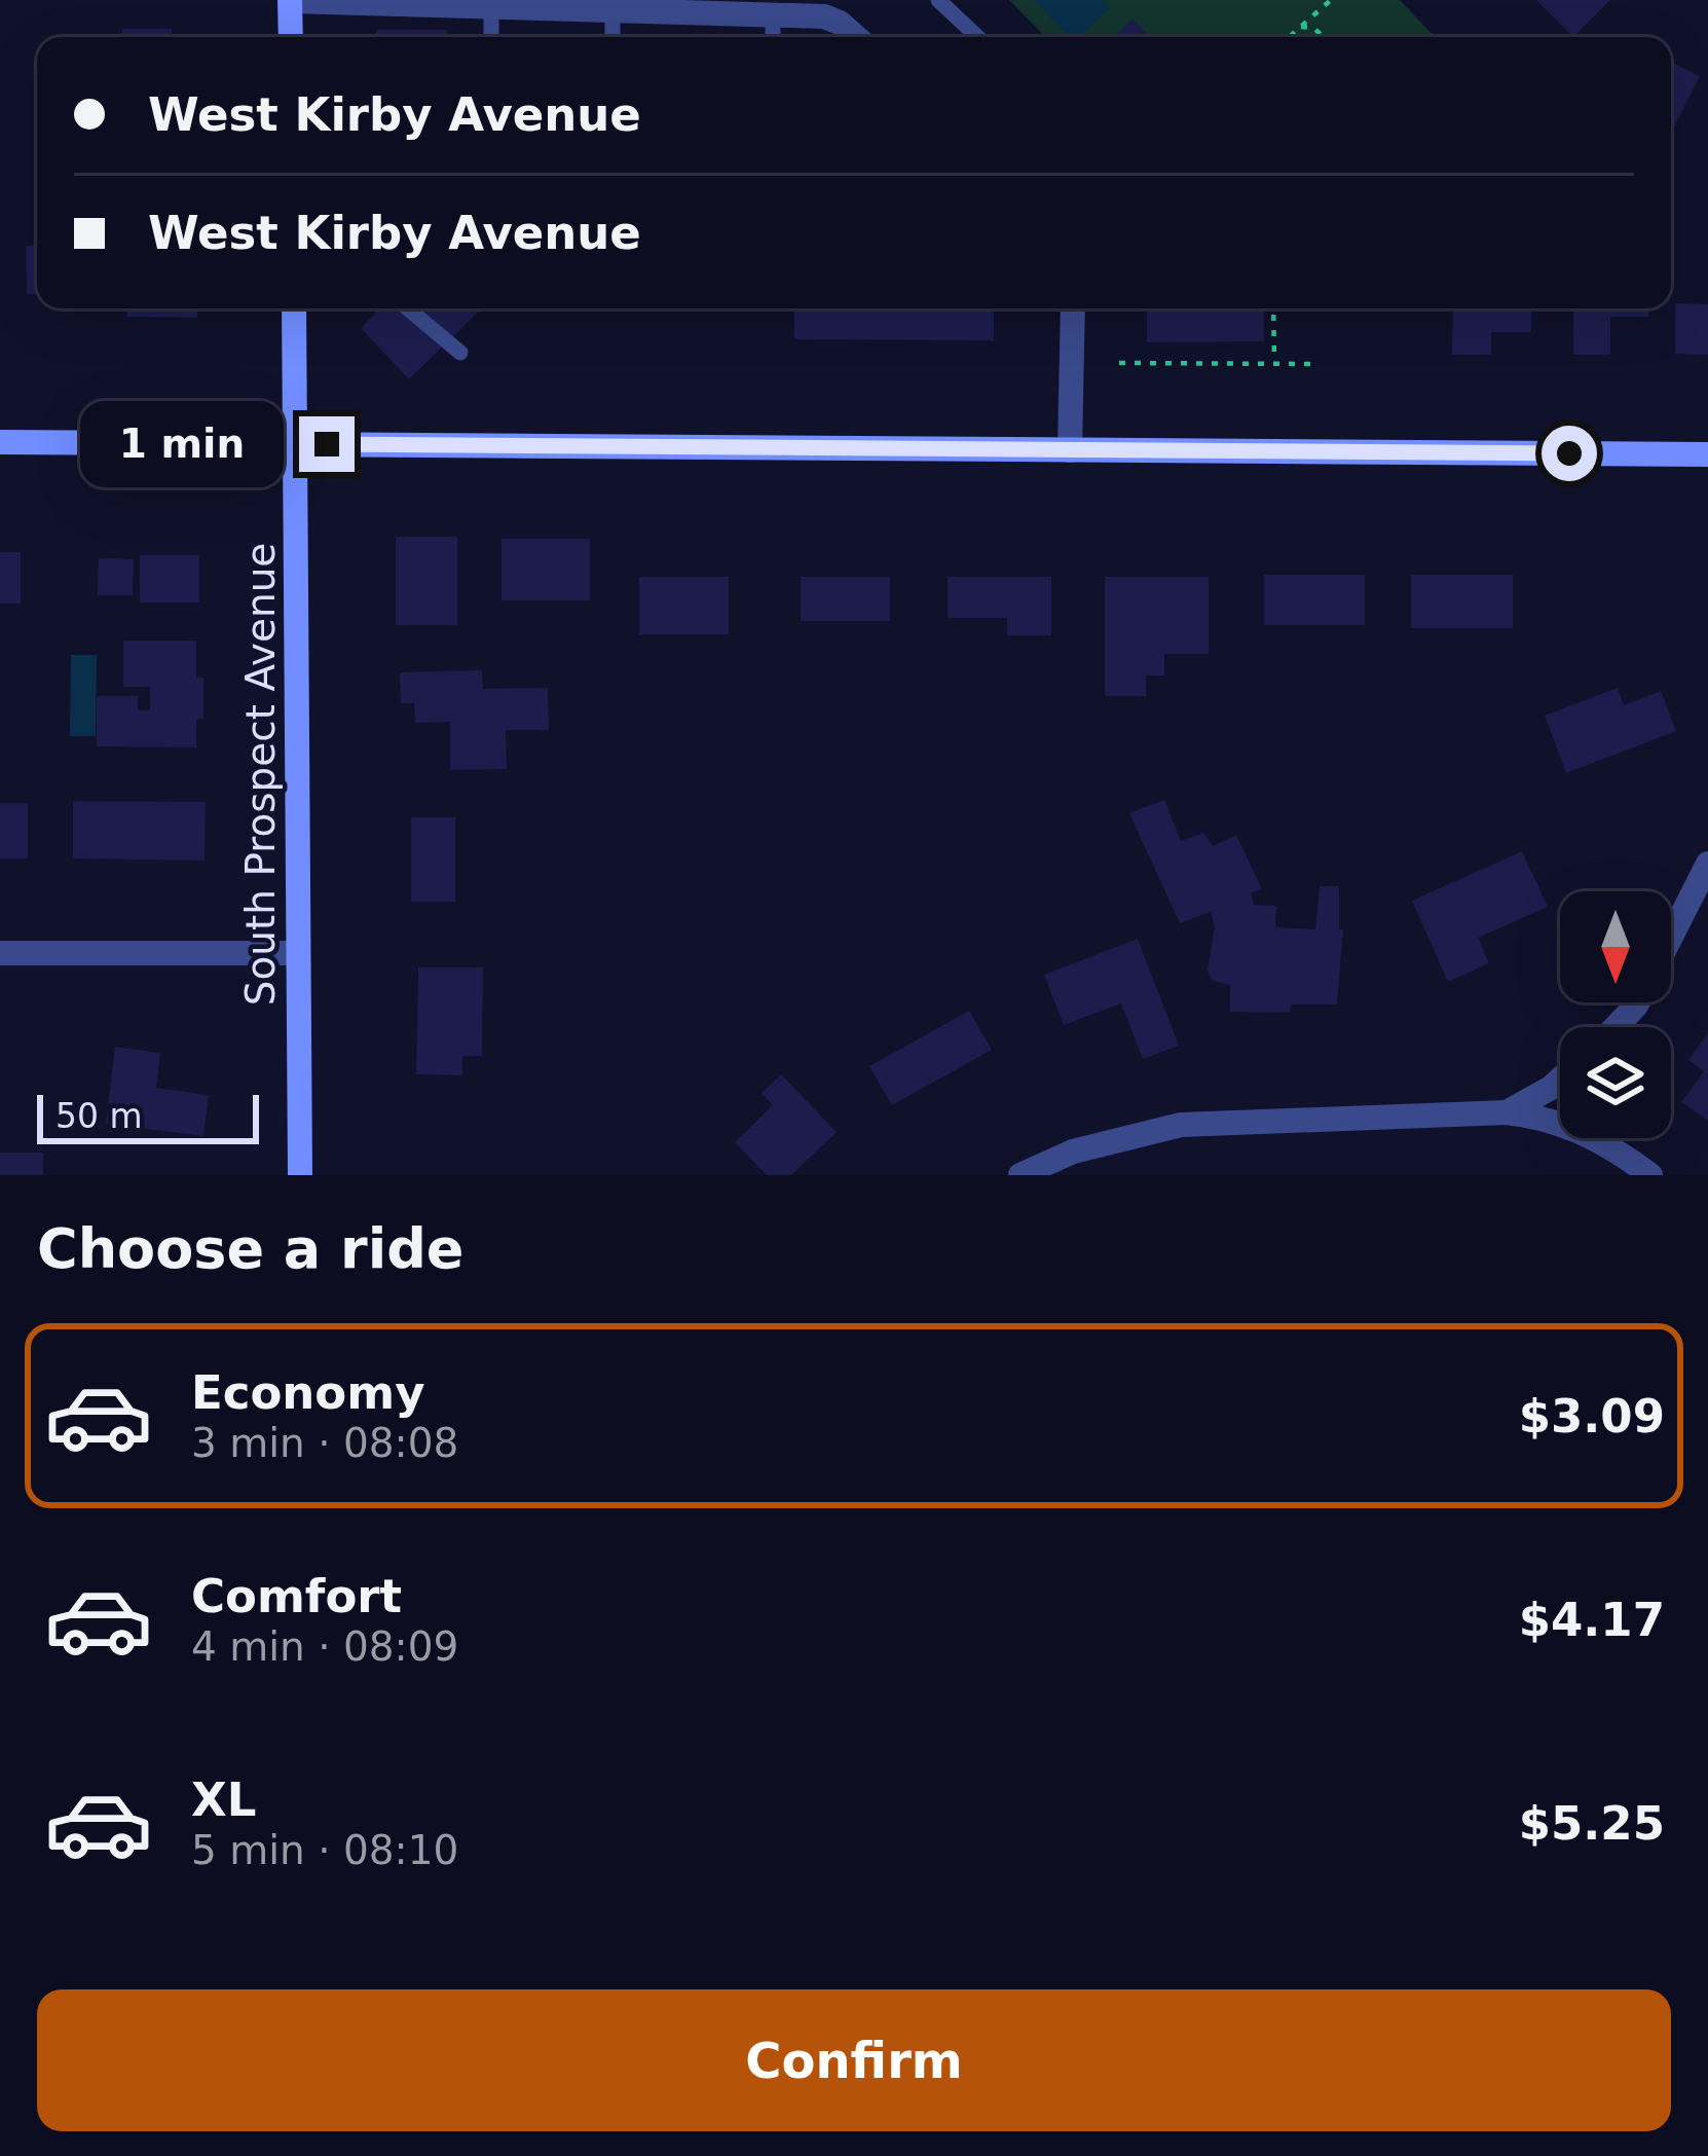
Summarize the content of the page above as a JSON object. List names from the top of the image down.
{
  "streets": {
    "main road": ["South Prospect Avenue"]
  },
  "scale_bar": "50 m",
  "north": "bottom",
  "page": {
    "banner": ["West Kirby Avenue", "West Kirby Avenue"],
    "bubble": "1 min",
    "scale": "50 m",
    "heading": "Choose a ride",
    "list": [
      {
        "name": "Economy",
        "note": "3 min · 08:08",
        "value": "$3.09"
      },
      {
        "name": "Comfort",
        "note": "4 min · 08:09",
        "value": "$4.17"
      },
      {
        "name": "XL",
        "note": "5 min · 08:10",
        "value": "$5.25"
      }
    ],
    "buttons": "Confirm"
  }
}
